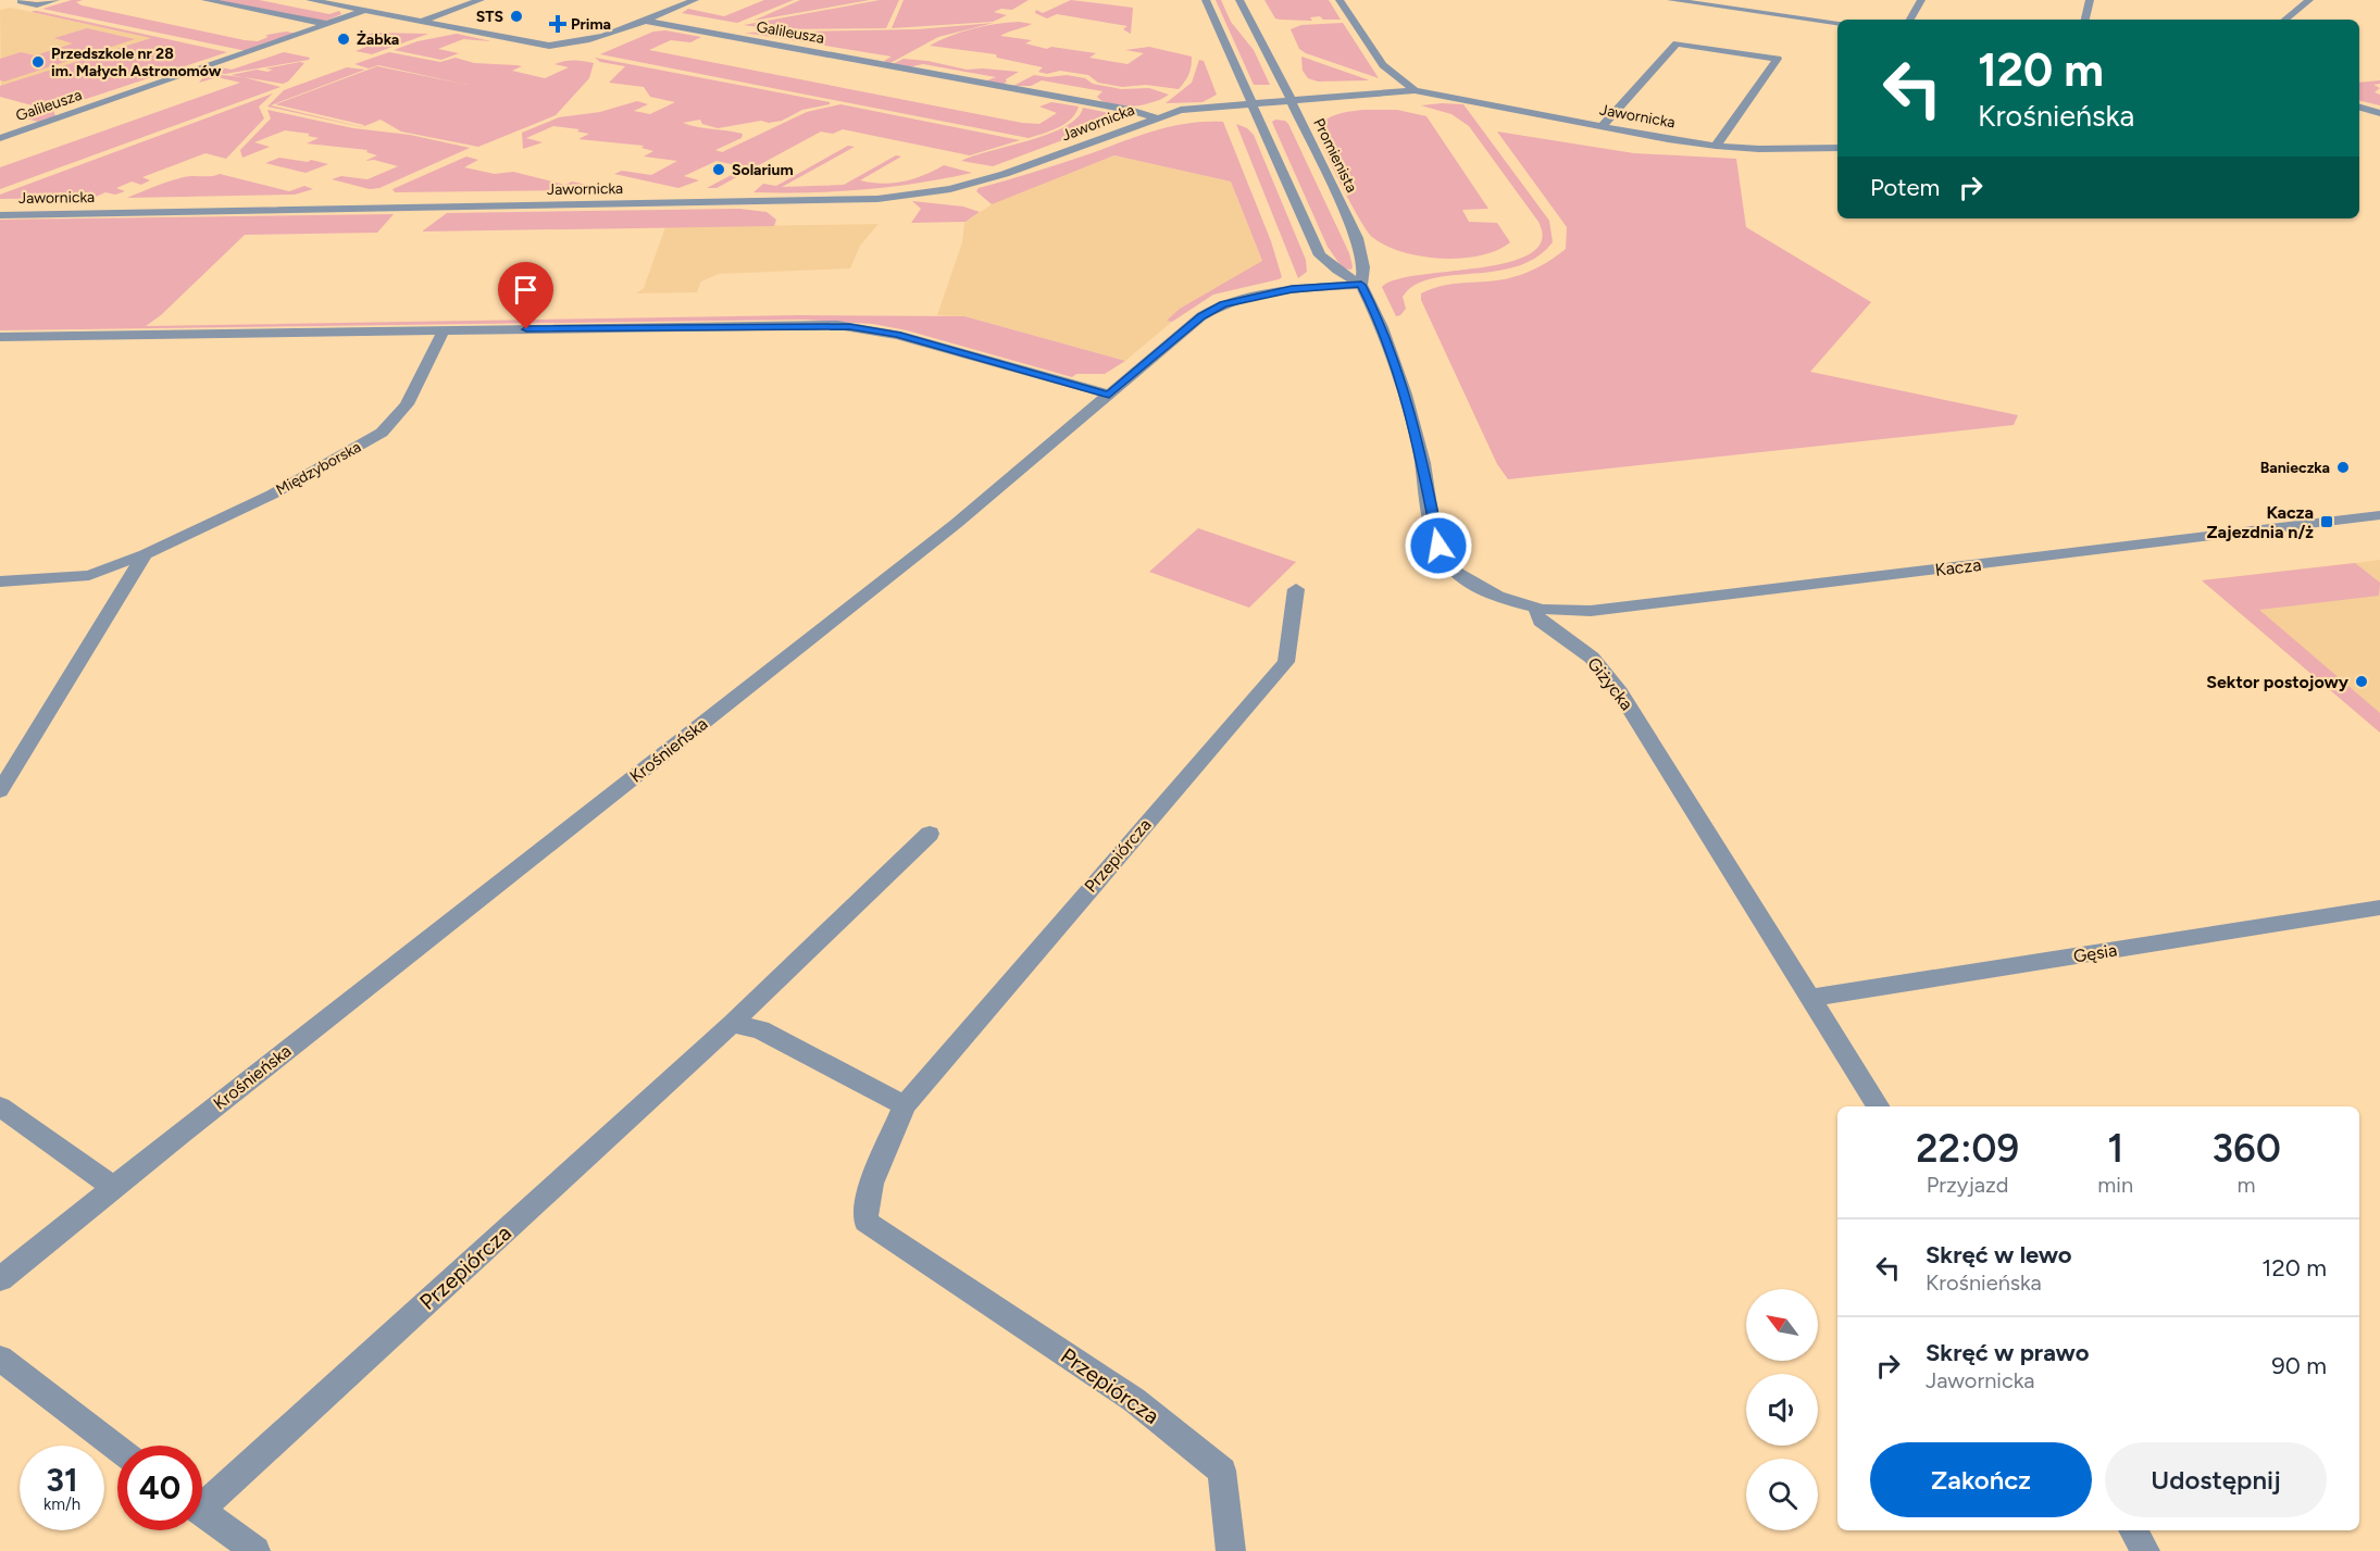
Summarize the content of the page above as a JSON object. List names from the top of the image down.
{
  "streets": {
    "street": [
      "Galileusza",
      "Jawornicka",
      "Promienista",
      "Międzyborska",
      "Kacza",
      "Giżycka",
      "Krośnieńska",
      "Przepiórcza",
      "Gęsia"
    ]
  },
  "crossings": [
    ["Galileusza", "Jawornicka"],
    ["Jawornicka", "Promienista"],
    ["Promienista", "Krośnieńska"],
    ["Kacza", "Giżycka"],
    ["Giżycka", "Gęsia"]
  ],
  "places": {
    "other": [
      "STS",
      "Żabka",
      "Przedszkole nr 28 im. Małych Astronomów",
      "Solarium",
      "Banieczka",
      "Sektor postojowy"
    ],
    "health": ["Prima"],
    "transit": ["Kacza Zajezdnia n/ż"]
  },
  "north": "top left",
  "page": {
    "turn": ["120 m", "Krośnieńska"],
    "then": "Potem",
    "eta": [
      "22:09",
      "Przyjazd",
      "1",
      "min",
      "360",
      "m"
    ],
    "list": [
      {
        "name": "Skręć w lewo",
        "note": "Krośnieńska",
        "value": "120 m"
      },
      {
        "name": "Skręć w prawo",
        "note": "Jawornicka",
        "value": "90 m"
      }
    ],
    "buttons": ["Zakończ", "Udostępnij"],
    "speed": "31 km/h",
    "limit": "40"
  }
}
